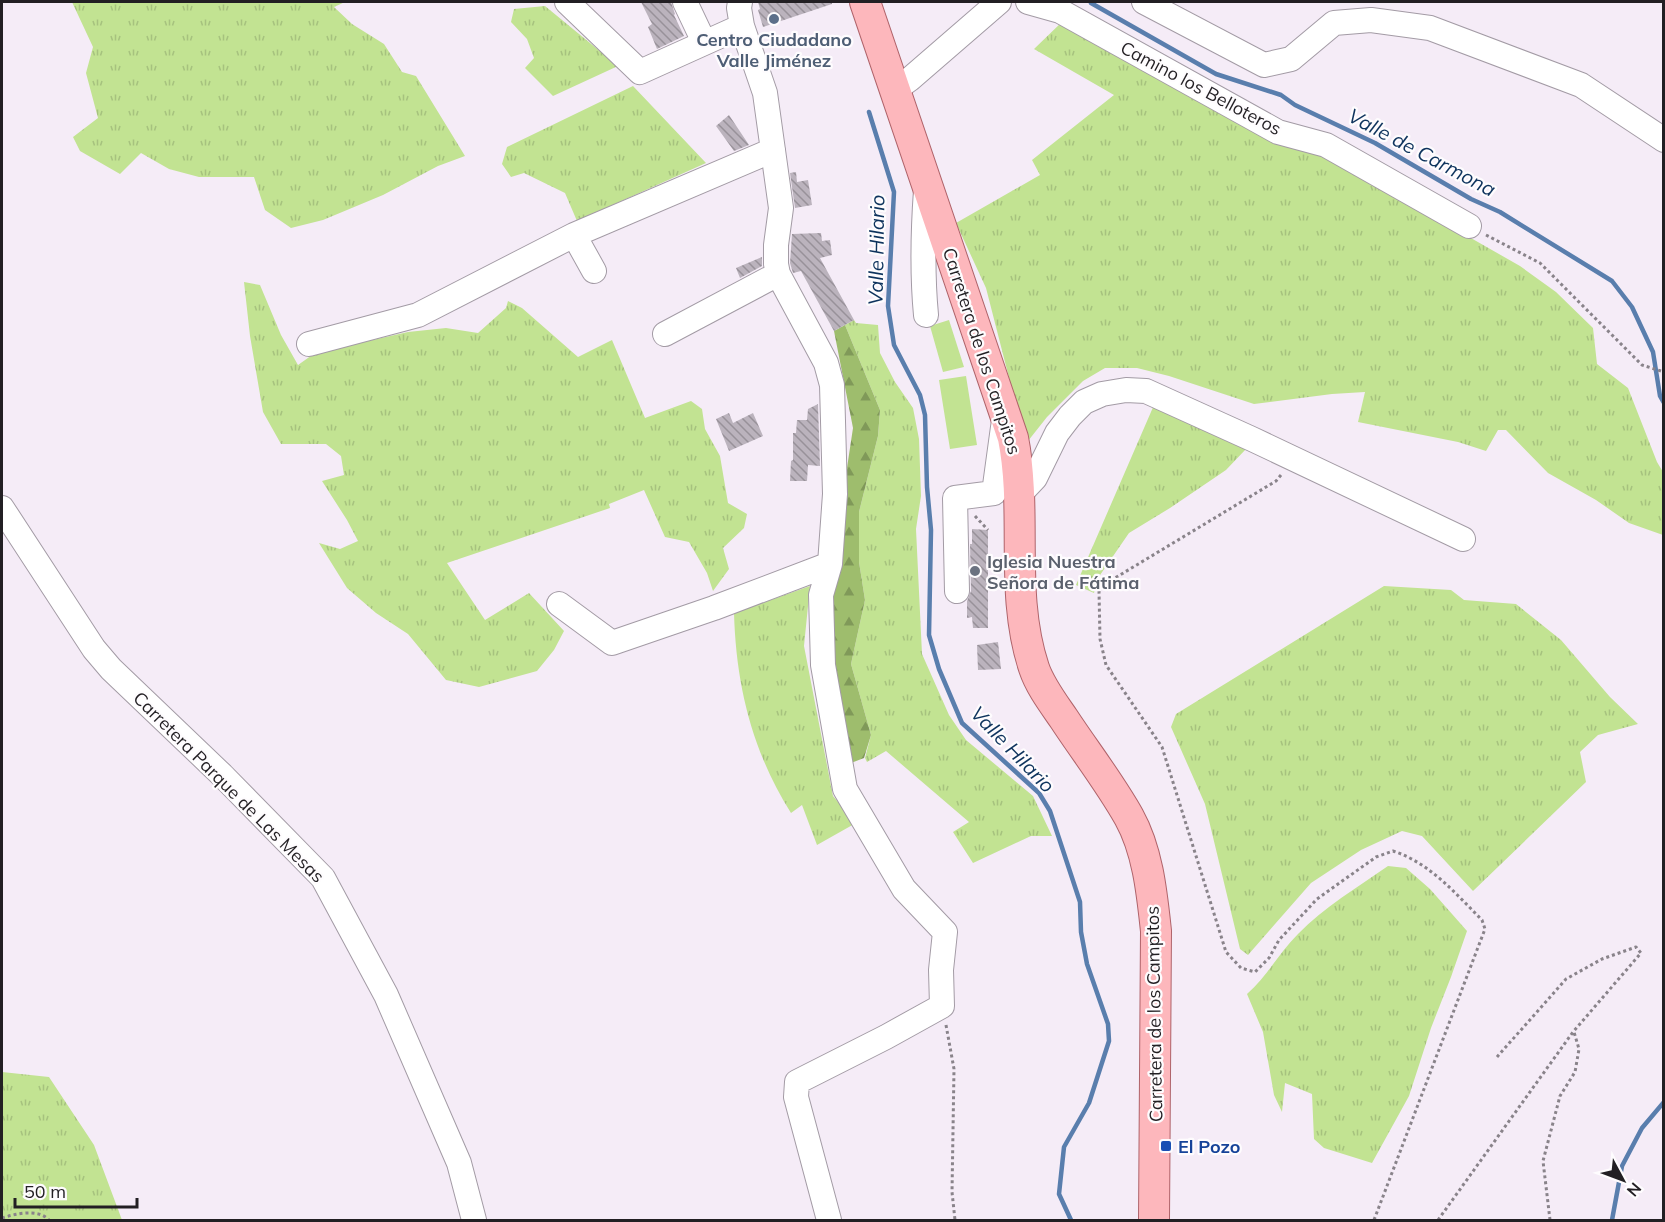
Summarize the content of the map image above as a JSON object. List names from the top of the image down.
{
  "streets": {
    "main road": ["Carretera de los Campitos"],
    "street": ["Camino los Belloteros", "Carretera Parque de Las Mesas"]
  },
  "water": ["Valle de Carmona", "Valle Hilario"],
  "places": {
    "other": ["Centro Ciudadano Valle Jiménez", "Iglesia Nuestra Señora de Fátima"],
    "transit": ["El Pozo"]
  },
  "scale_bar": "50 m",
  "north": "bottom right"
}
